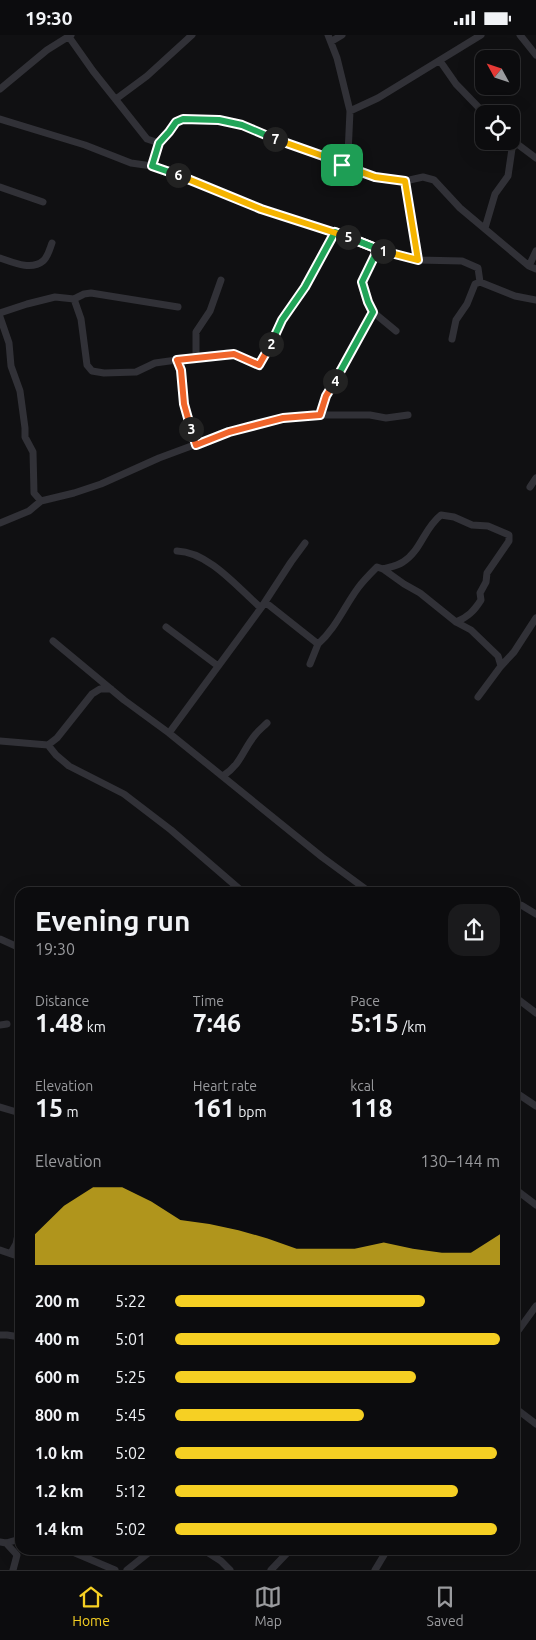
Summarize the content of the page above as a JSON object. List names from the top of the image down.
{
  "north": "top left",
  "page": {
    "status": "19:30",
    "pins": [
      "7",
      "6",
      "5",
      "1",
      "2",
      "4",
      "3"
    ],
    "heading": ["Evening run", "19:30"],
    "stats": [
      ["Distance", "1.48 km"],
      ["Time", "7:46"],
      ["Pace", "5:15 /km"],
      ["Elevation", "15 m"],
      ["Heart rate", "161 bpm"],
      ["kcal", "118"]
    ],
    "chart": ["Elevation", "130–144 m"],
    "list": [
      {
        "name": "200 m",
        "note": "5:22"
      },
      {
        "name": "400 m",
        "note": "5:01"
      },
      {
        "name": "600 m",
        "note": "5:25"
      },
      {
        "name": "800 m",
        "note": "5:45"
      },
      {
        "name": "1.0 km",
        "note": "5:02"
      },
      {
        "name": "1.2 km",
        "note": "5:12"
      },
      {
        "name": "1.4 km",
        "note": "5:02"
      }
    ],
    "tabs": ["Home", "Map", "Saved"]
  }
}
